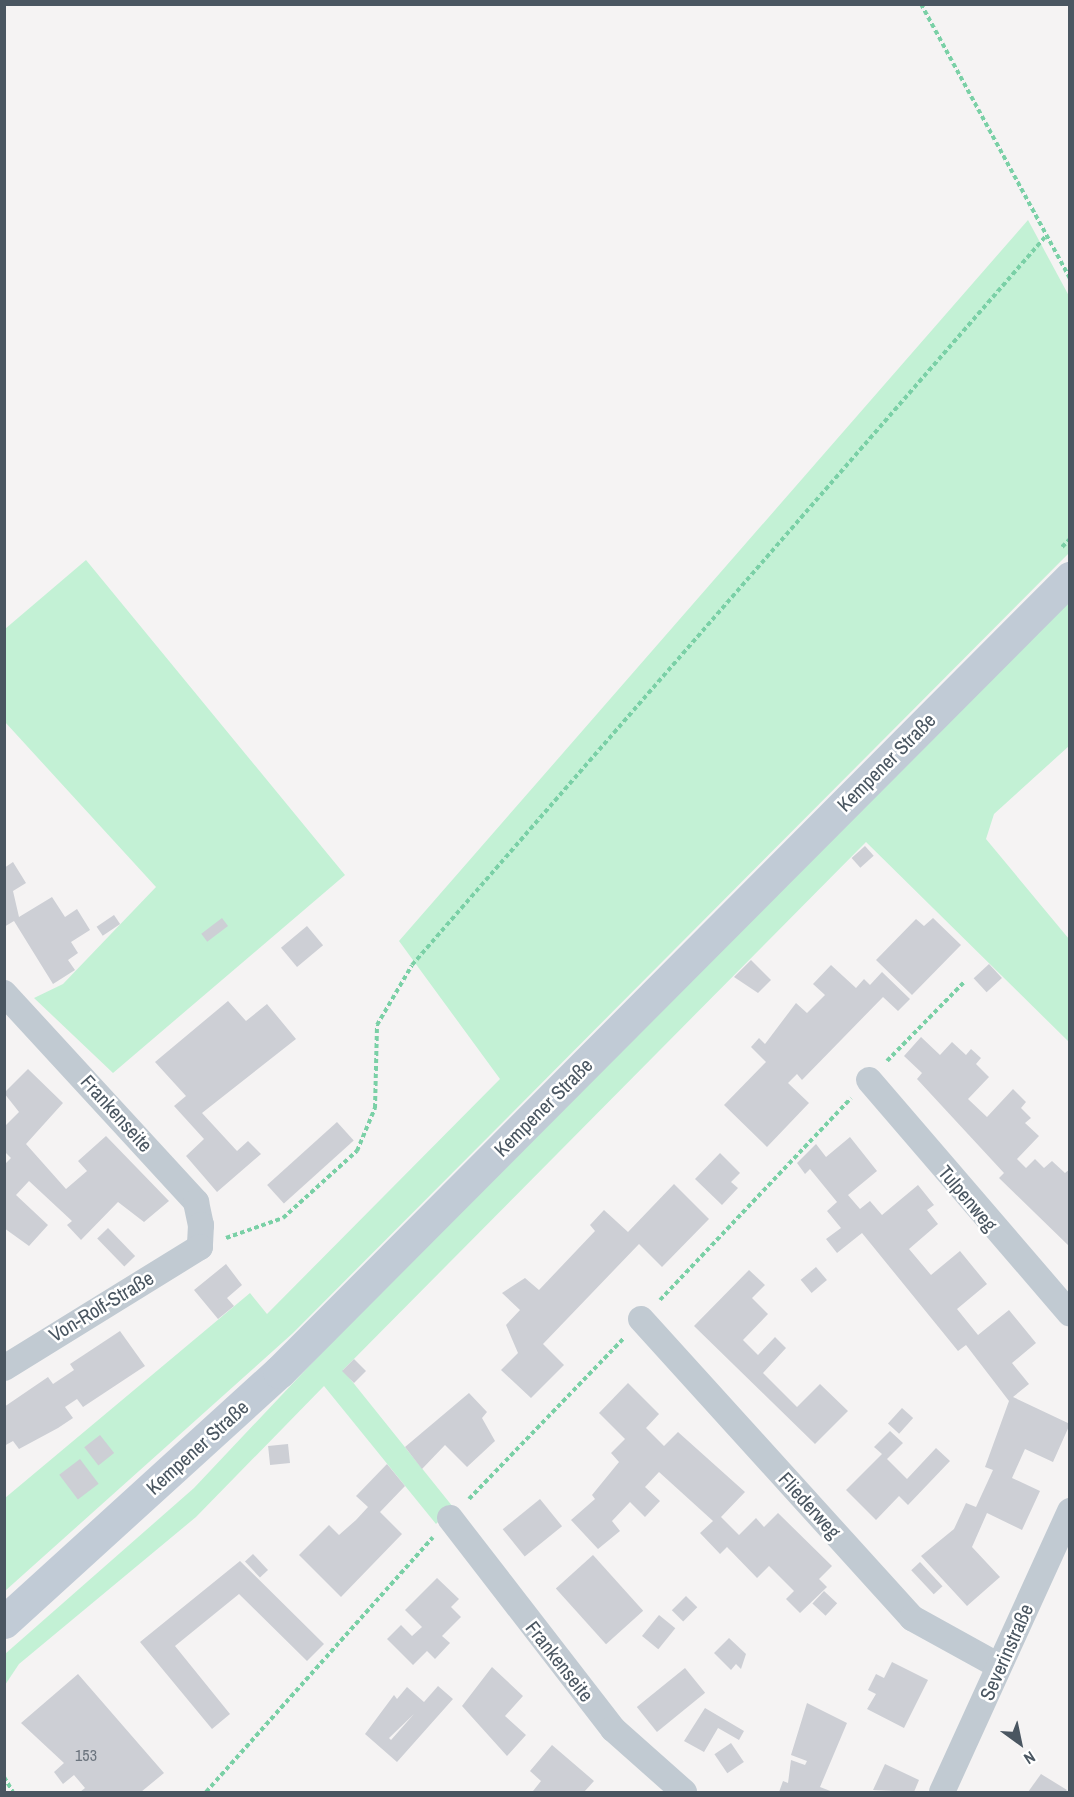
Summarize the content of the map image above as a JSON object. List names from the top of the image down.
{
  "streets": {
    "main road": ["Kempener Straße"],
    "street": [
      "Frankenseite",
      "Tulpenweg",
      "Von-Rolf-Straße",
      "Fliederweg",
      "Severinstraße"
    ]
  },
  "crossings": [
    ["Frankenseite", "Von-Rolf-Straße"],
    ["Fliederweg", "Severinstraße"]
  ],
  "house_numbers": ["153"],
  "north": "bottom right"
}
